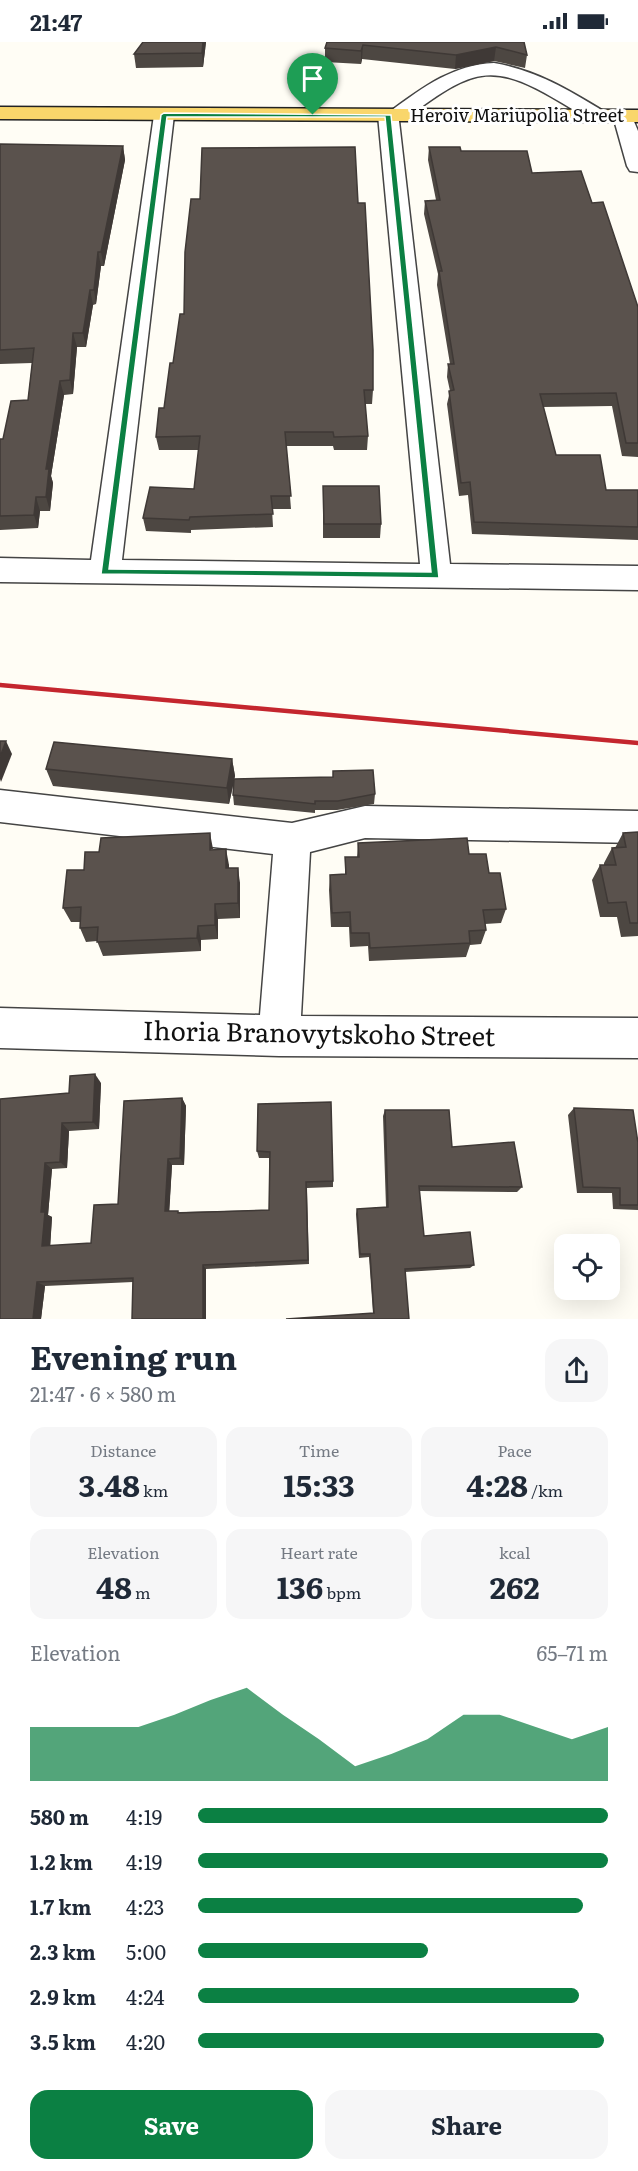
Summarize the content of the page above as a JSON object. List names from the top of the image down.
{
  "streets": {
    "main road": ["Heroiv Mariupolia Street"],
    "street": ["Ihoria Branovytskoho Street"]
  },
  "page": {
    "status": "21:47",
    "heading": ["Evening run", "21:47 · 6 × 580 m"],
    "stats": [
      ["Distance", "3.48 km"],
      ["Time", "15:33"],
      ["Pace", "4:28 /km"],
      ["Elevation", "48 m"],
      ["Heart rate", "136 bpm"],
      ["kcal", "262"]
    ],
    "chart": ["Elevation", "65–71 m"],
    "list": [
      {
        "name": "580 m",
        "note": "4:19"
      },
      {
        "name": "1.2 km",
        "note": "4:19"
      },
      {
        "name": "1.7 km",
        "note": "4:23"
      },
      {
        "name": "2.3 km",
        "note": "5:00"
      },
      {
        "name": "2.9 km",
        "note": "4:24"
      },
      {
        "name": "3.5 km",
        "note": "4:20"
      }
    ],
    "buttons": ["Save", "Share"]
  }
}
